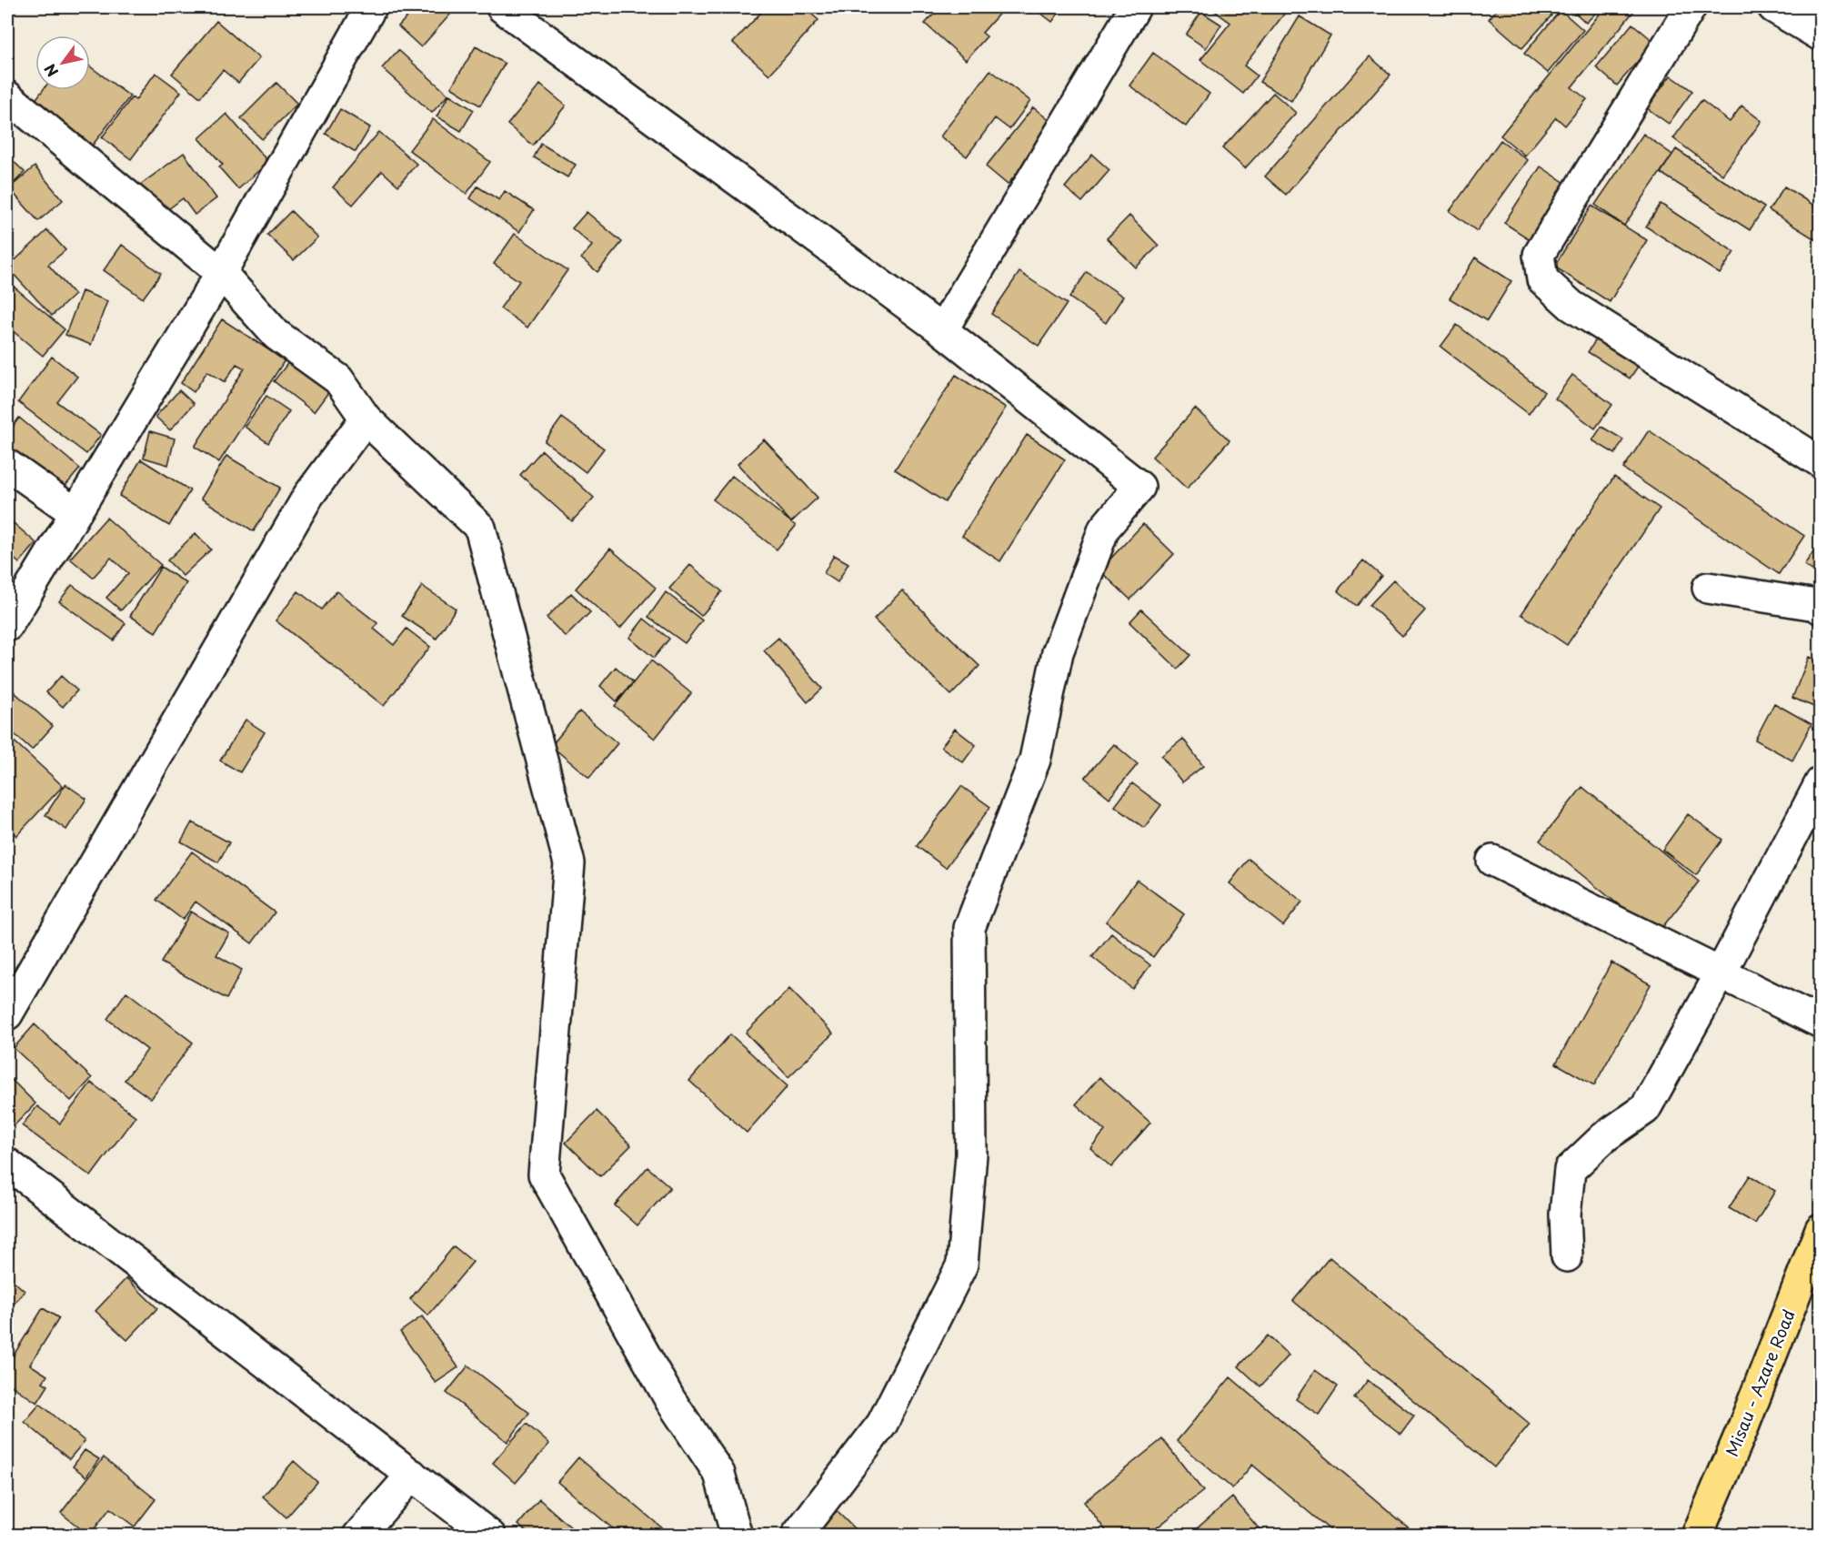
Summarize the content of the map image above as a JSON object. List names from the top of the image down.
{
  "streets": {
    "main road": ["Misau - Azare Road"]
  },
  "north": "bottom left"
}
